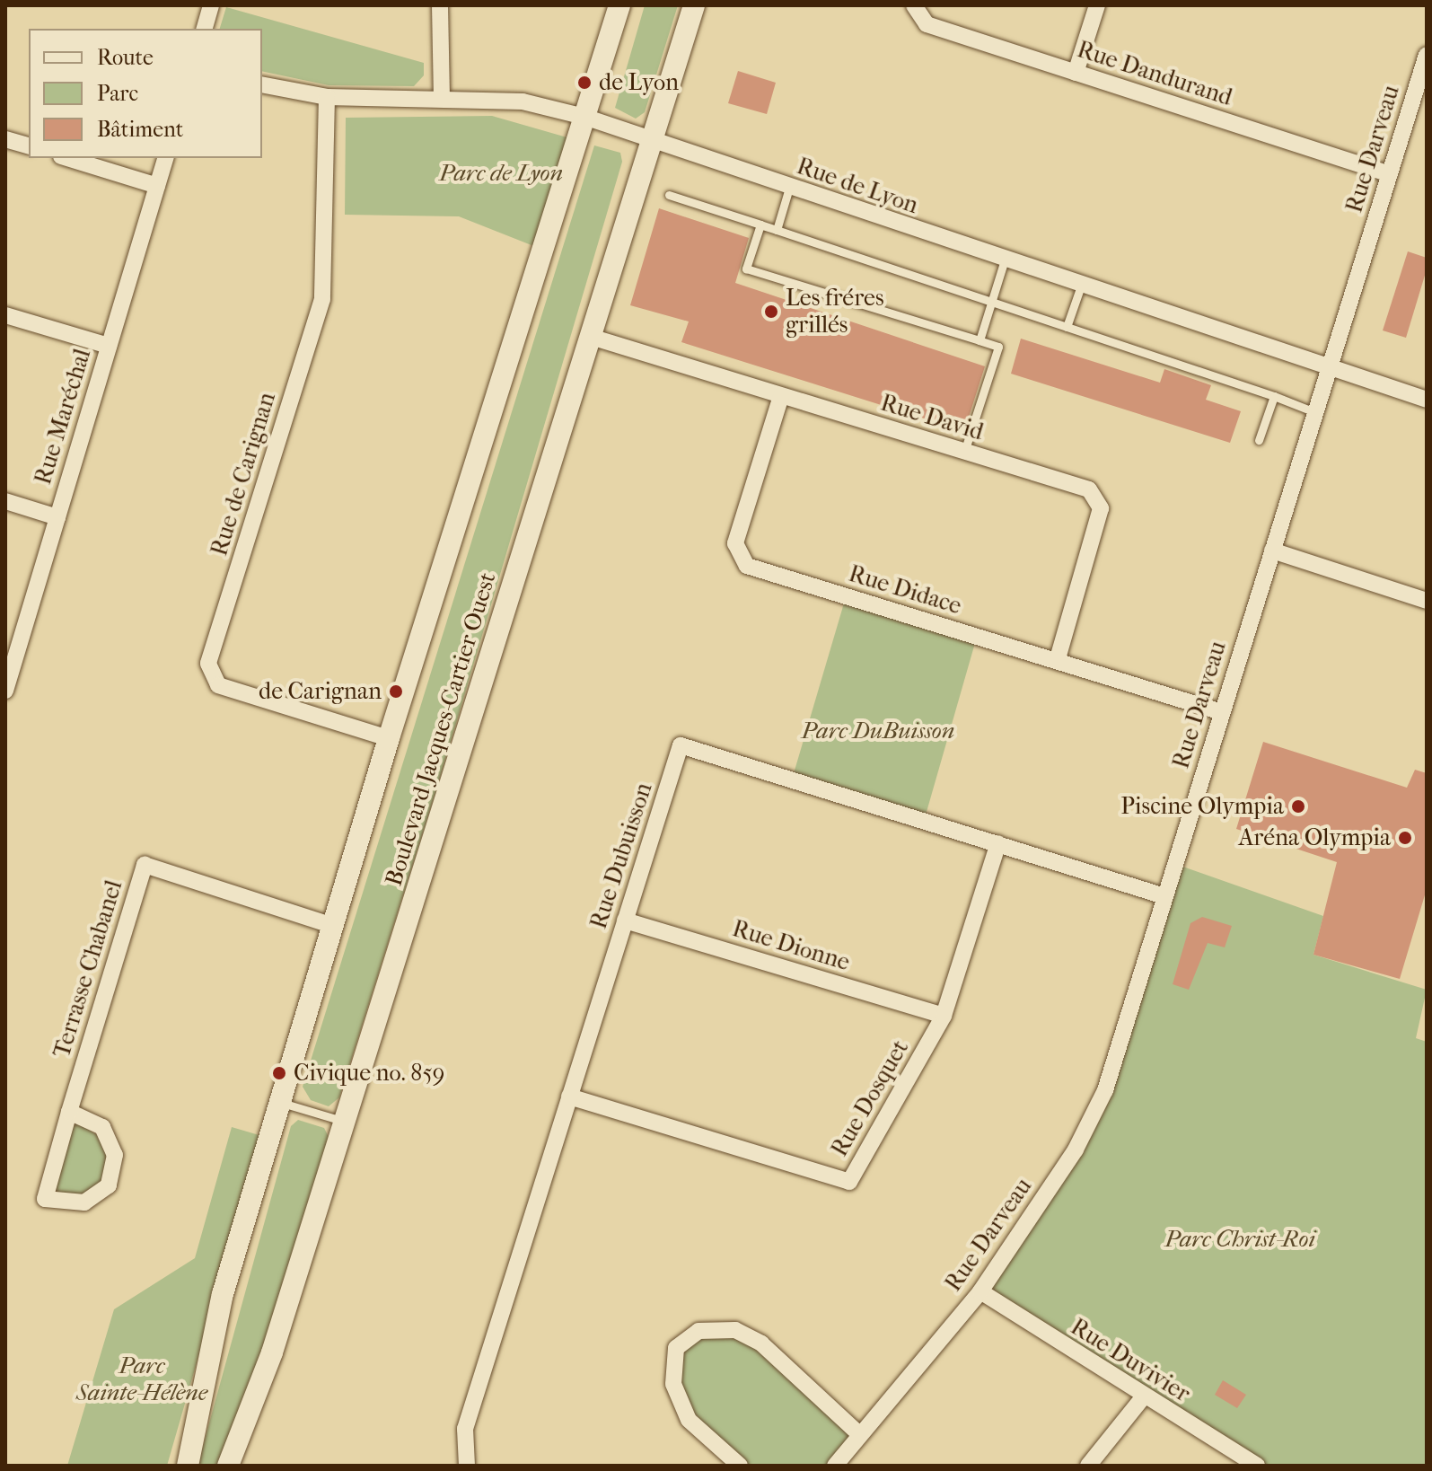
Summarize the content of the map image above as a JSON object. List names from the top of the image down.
{
  "streets": {
    "main road": ["Boulevard Jacques-Cartier Ouest"],
    "street": [
      "Rue Dandurand",
      "Rue Darveau",
      "Rue de Lyon",
      "Rue Maréchal",
      "Rue David",
      "Rue de Carignan",
      "Rue Didace",
      "Rue Dubuisson",
      "Rue Dionne",
      "Terrasse Chabanel",
      "Rue Dosquet",
      "Rue Duvivier"
    ]
  },
  "crossings": [
    ["Rue Dandurand", "Rue Darveau"],
    ["Rue Darveau", "Rue de Lyon"],
    ["Rue Darveau", "Rue Didace"],
    ["Rue Darveau", "Rue Dubuisson"],
    ["Rue Darveau", "Rue Duvivier"],
    ["Rue de Lyon", "Rue de Carignan"],
    ["Rue de Lyon", "Boulevard Jacques-Cartier Ouest"],
    ["Rue David", "Rue Didace"],
    ["Rue David", "Boulevard Jacques-Cartier Ouest"],
    ["Rue de Carignan", "Boulevard Jacques-Cartier Ouest"],
    ["Boulevard Jacques-Cartier Ouest", "Terrasse Chabanel"],
    ["Rue Dubuisson", "Rue Dionne"],
    ["Rue Dubuisson", "Rue Dosquet"],
    ["Rue Dionne", "Rue Dosquet"]
  ],
  "parks": [
    "Parc de Lyon",
    "Parc DuBuisson",
    "Parc Christ-Roi",
    "Parc Sainte-Hélène"
  ],
  "places": [
    "de Lyon",
    "Les fréres grillés",
    "de Carignan",
    "Piscine Olympia",
    "Aréna Olympia",
    "Civique no. 859"
  ],
  "legend": ["Route", "Parc", "Bâtiment"]
}
